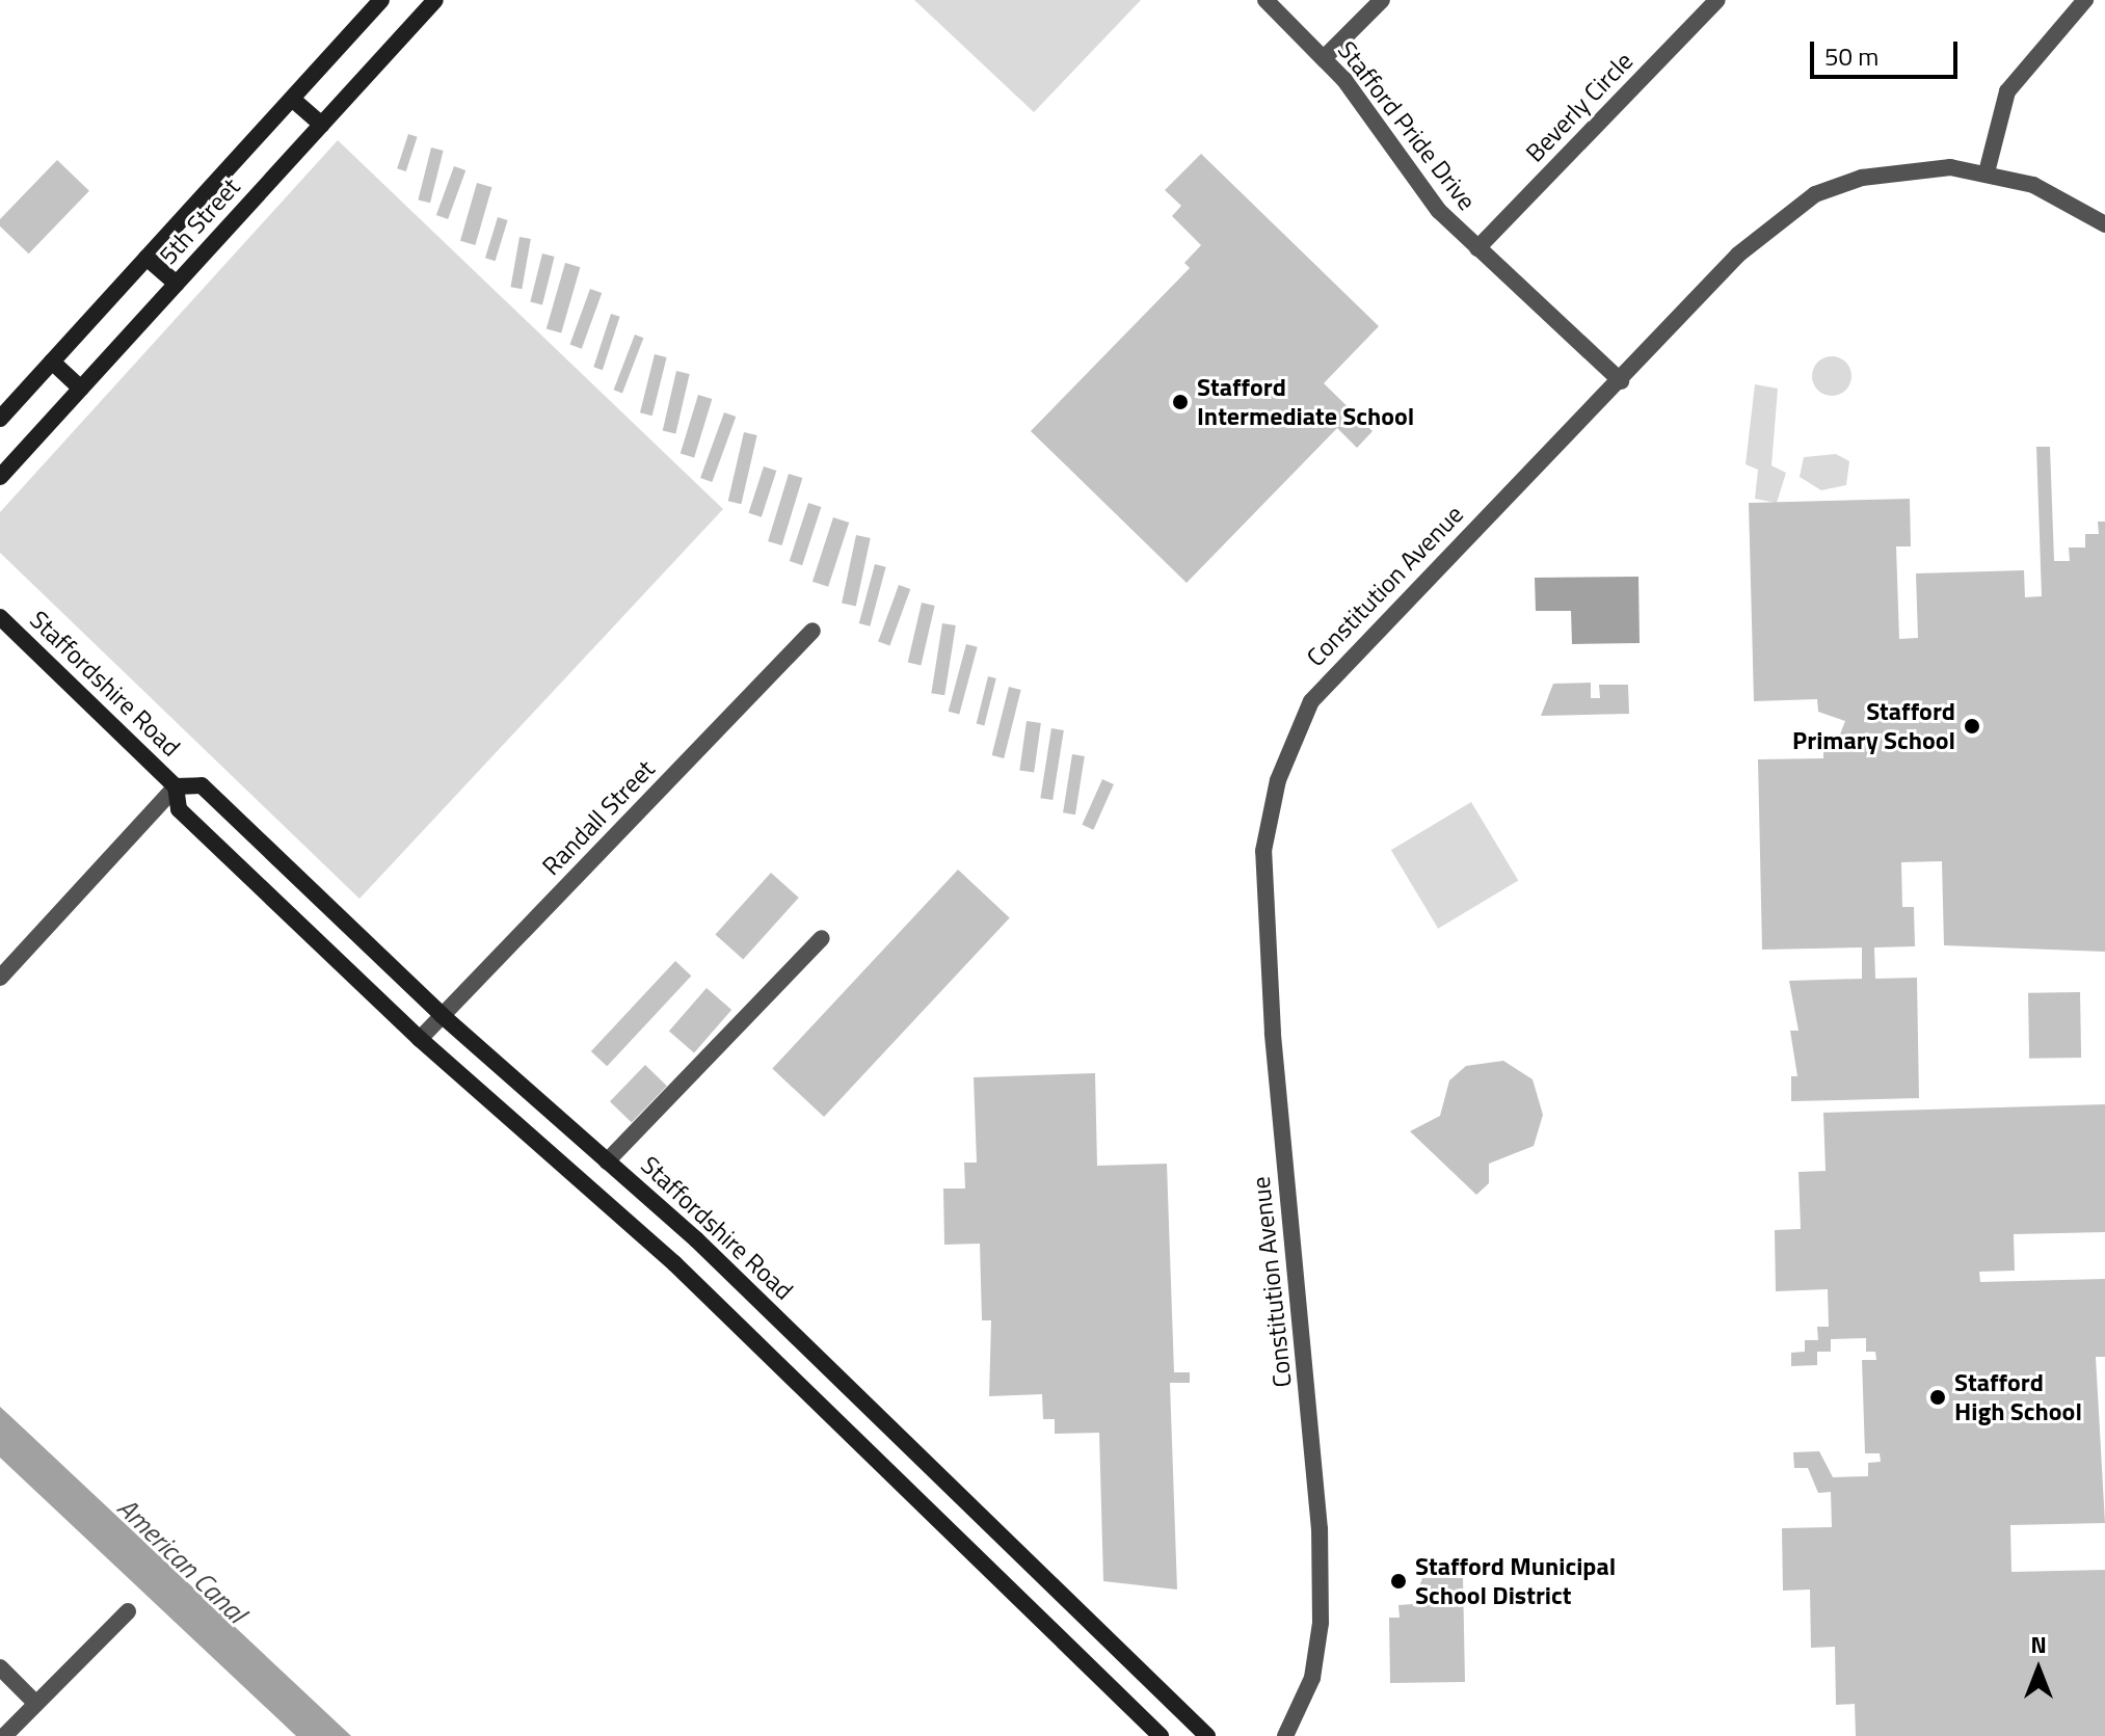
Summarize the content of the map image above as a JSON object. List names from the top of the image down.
{
  "streets": {
    "main road": ["5th Street", "Staffordshire Road"],
    "street": [
      "Beverly Circle",
      "Stafford Pride Drive",
      "Constitution Avenue",
      "Randall Street"
    ]
  },
  "crossings": [
    ["Beverly Circle", "Stafford Pride Drive"],
    ["Stafford Pride Drive", "Constitution Avenue"],
    ["Staffordshire Road", "Randall Street"]
  ],
  "water": ["American Canal"],
  "places": [
    "Stafford Intermediate School",
    "Stafford Primary School",
    "Stafford High School",
    "Stafford Municipal School District"
  ],
  "scale_bar": "50 m",
  "north": "top"
}
